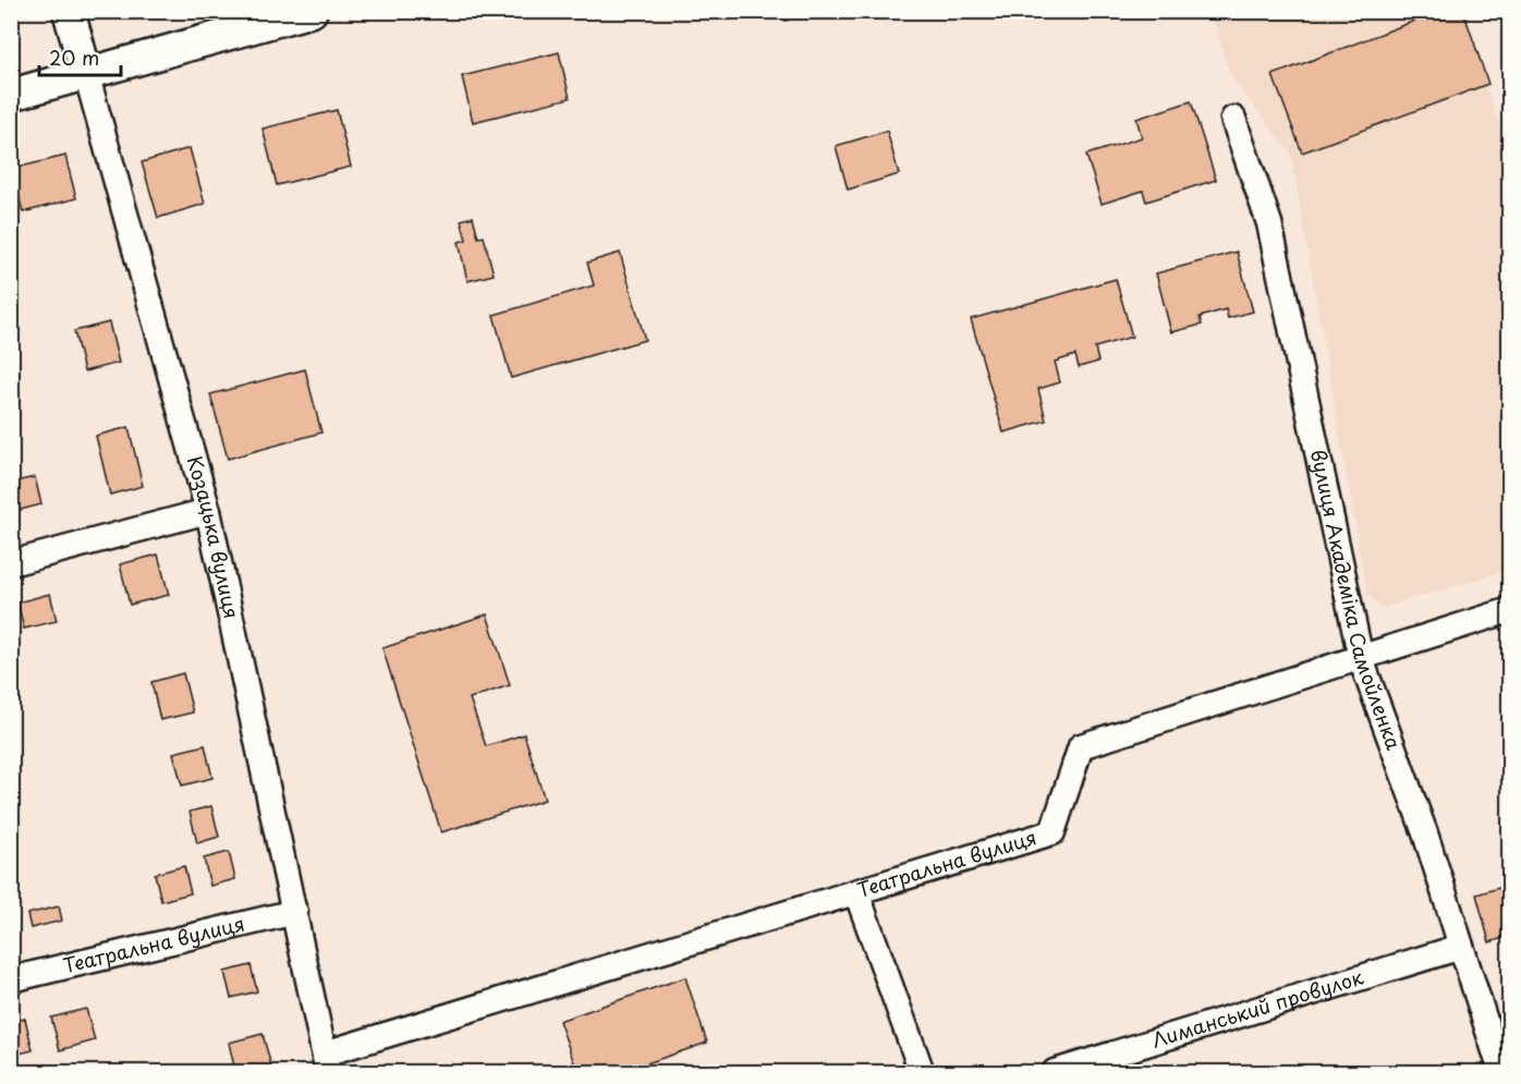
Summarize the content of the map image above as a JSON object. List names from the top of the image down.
{
  "streets": {
    "street": [
      "Козацька вулиця",
      "вулиця Академіка Самойленка",
      "Театральна вулиця",
      "Лиманський провулок"
    ]
  },
  "crossings": [
    ["Козацька вулиця", "Театральна вулиця"],
    ["вулиця Академіка Самойленка", "Театральна вулиця"],
    ["вулиця Академіка Самойленка", "Лиманський провулок"]
  ],
  "scale_bar": "20 m"
}
